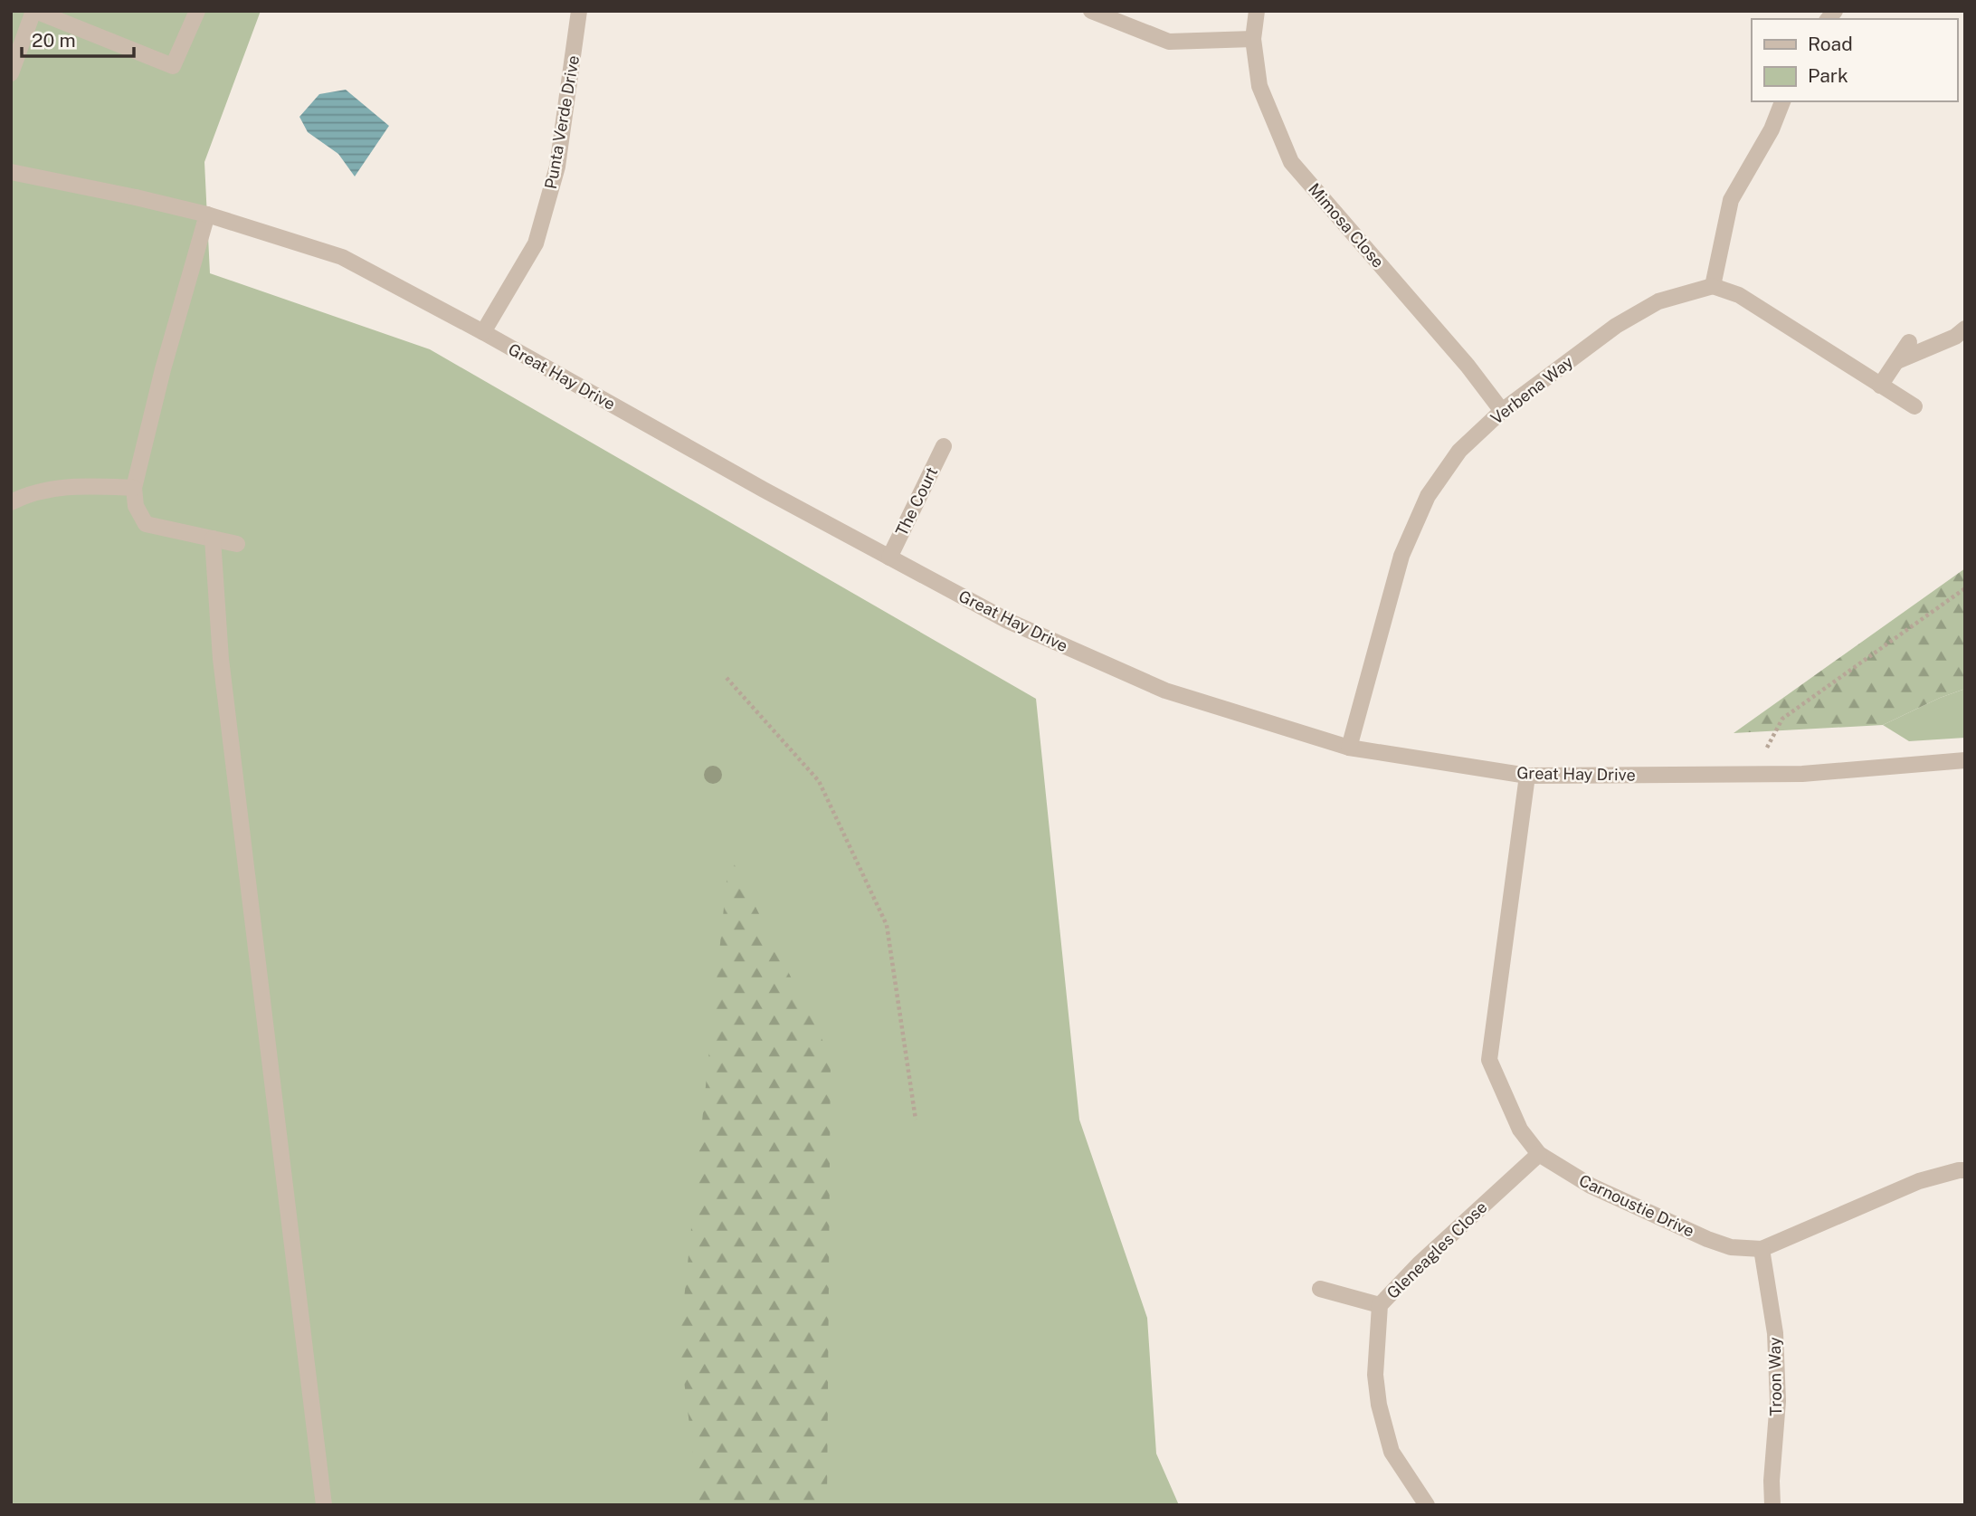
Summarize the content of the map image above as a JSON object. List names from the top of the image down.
{
  "streets": {
    "street": [
      "Punta Verde Drive",
      "Mimosa Close",
      "Great Hay Drive",
      "Verbena Way",
      "The Court",
      "Carnoustie Drive",
      "Gleneagles Close",
      "Troon Way"
    ]
  },
  "crossings": [
    ["Punta Verde Drive", "Great Hay Drive"],
    ["Mimosa Close", "Verbena Way"],
    ["Great Hay Drive", "Verbena Way"],
    ["Great Hay Drive", "The Court"],
    ["Great Hay Drive", "Carnoustie Drive"],
    ["Carnoustie Drive", "Gleneagles Close"],
    ["Carnoustie Drive", "Troon Way"]
  ],
  "legend": ["Road", "Park"],
  "scale_bar": "20 m"
}
